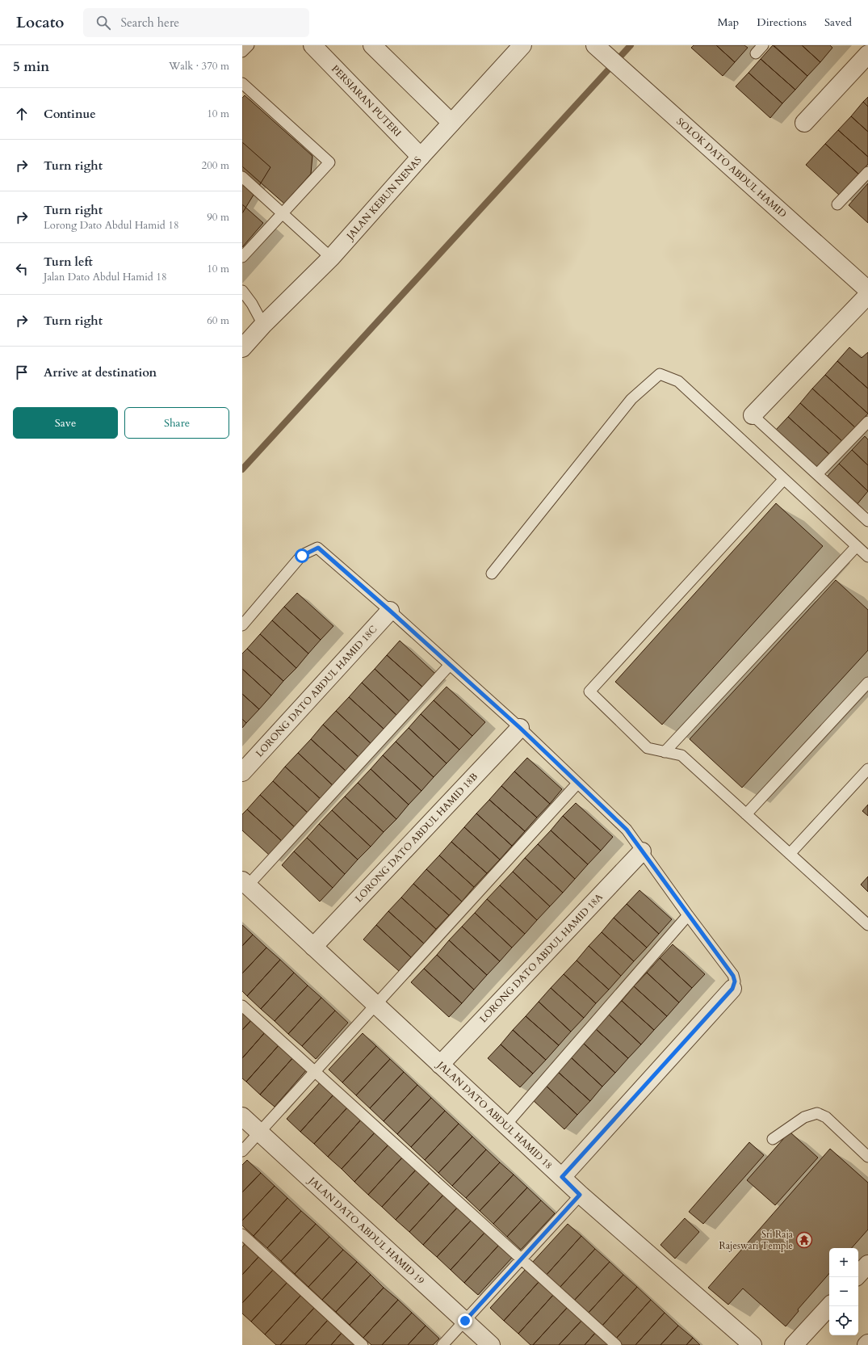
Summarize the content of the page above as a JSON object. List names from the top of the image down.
{
  "streets": {
    "street": [
      "PERSIARAN PUTERI",
      "SOLOK DATO ABDUL HAMID",
      "JALAN KEBUN NENAS",
      "LORONG DATO ABDUL HAMID 18C",
      "LORONG DATO ABDUL HAMID 18B",
      "LORONG DATO ABDUL HAMID 18A",
      "JALAN DATO ABDUL HAMID 18",
      "JALAN DATO ABDUL HAMID 19"
    ]
  },
  "crossings": [
    ["PERSIARAN PUTERI", "JALAN KEBUN NENAS"],
    ["LORONG DATO ABDUL HAMID 18B", "JALAN DATO ABDUL HAMID 18"],
    ["LORONG DATO ABDUL HAMID 18A", "JALAN DATO ABDUL HAMID 18"]
  ],
  "places": {
    "temple": ["Sri Raja Rajeswari Temple"]
  },
  "page": {
    "header": "Locato",
    "search": "Search here",
    "nav": ["Map", "Directions", "Saved"],
    "heading": ["5 min", "Walk · 370 m"],
    "list": [
      ["Continue", "10 m"],
      ["Turn right", "200 m"],
      ["Turn right", "Lorong Dato Abdul Hamid 18", "90 m"],
      ["Turn left", "Jalan Dato Abdul Hamid 18", "10 m"],
      ["Turn right", "60 m"],
      "Arrive at destination"
    ],
    "buttons": ["Save", "Share"],
    "map_buttons": ["+", "−"]
  }
}
